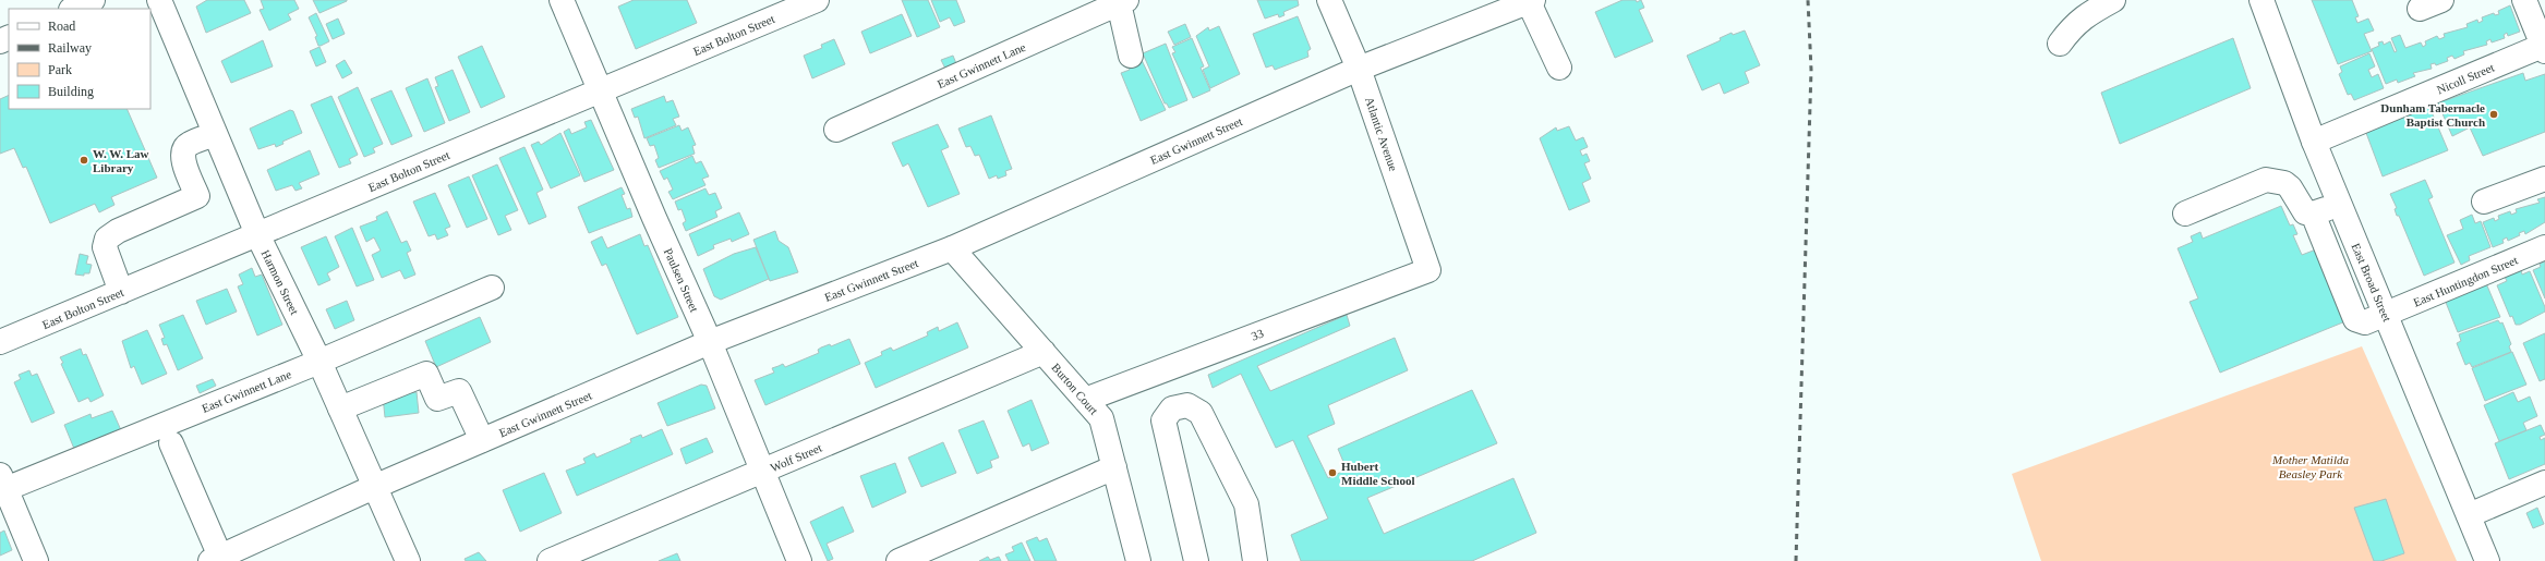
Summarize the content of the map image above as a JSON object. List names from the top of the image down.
{
  "streets": {
    "street": [
      "East Bolton Street",
      "East Gwinnett Lane",
      "Nicoll Street",
      "Atlantic Avenue",
      "East Gwinnett Street",
      "Paulsen Street",
      "East Huntingdon Street",
      "Harmon Street",
      "East Broad Street",
      "33",
      "Burton Court",
      "Wolf Street"
    ]
  },
  "crossings": [
    ["East Bolton Street", "Paulsen Street"],
    ["East Bolton Street", "Harmon Street"],
    ["East Gwinnett Lane", "Harmon Street"],
    ["Nicoll Street", "East Broad Street"],
    ["Atlantic Avenue", "East Gwinnett Street"],
    ["Atlantic Avenue", "33"],
    ["East Gwinnett Street", "Paulsen Street"],
    ["East Gwinnett Street", "Harmon Street"],
    ["East Gwinnett Street", "Burton Court"],
    ["Paulsen Street", "Wolf Street"],
    ["East Huntingdon Street", "East Broad Street"],
    ["33", "Burton Court"],
    ["Burton Court", "Wolf Street"]
  ],
  "parks": ["Mother Matilda Beasley Park"],
  "places": ["Dunham Tabernacle Baptist Church", "W. W. Law Library", "Hubert Middle School"],
  "legend": [
    "Road",
    "Railway",
    "Park",
    "Building"
  ]
}
